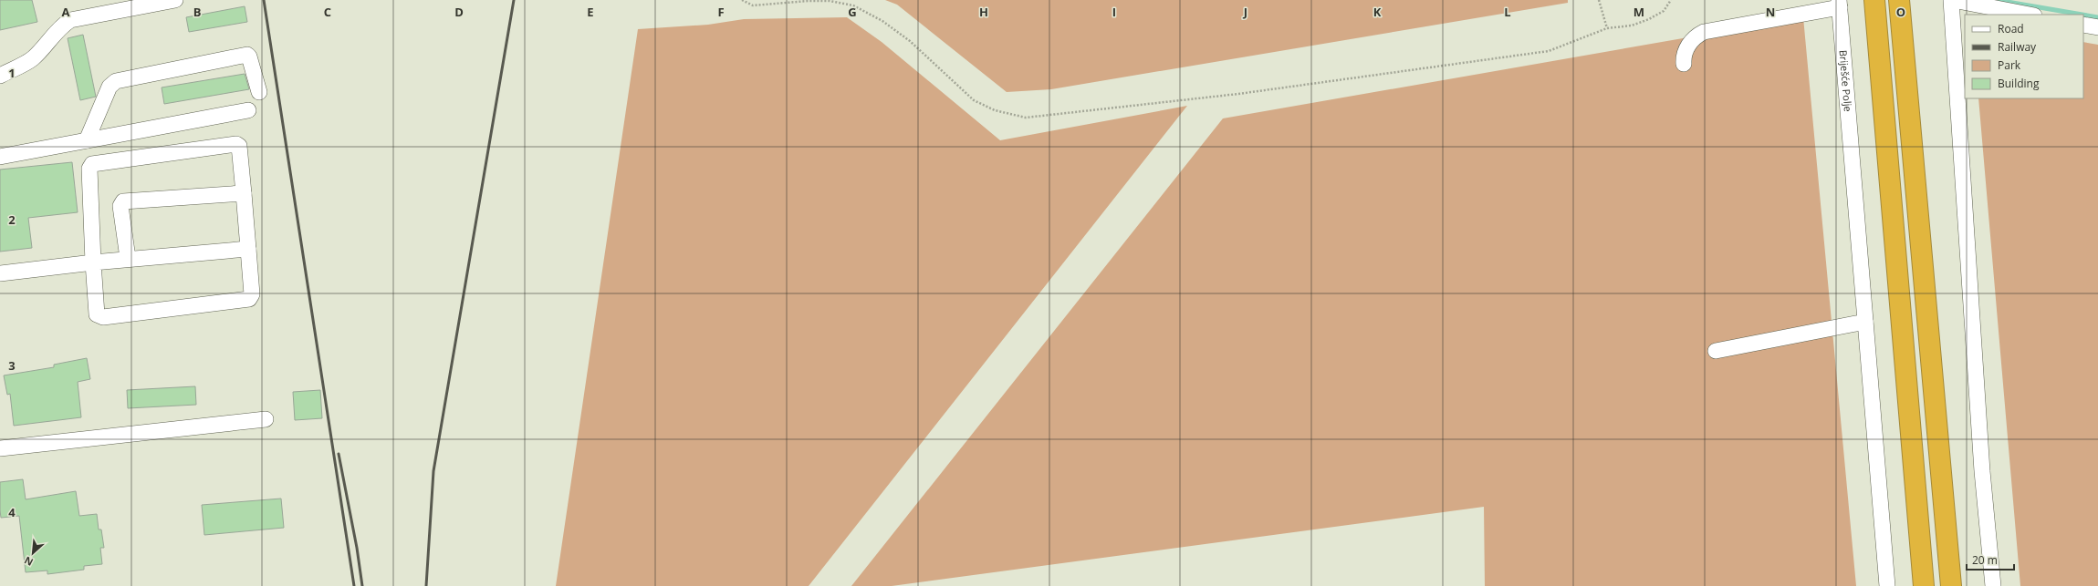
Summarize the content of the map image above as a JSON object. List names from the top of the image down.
{
  "streets": {
    "street": ["Briješće Polje"]
  },
  "legend": [
    "Road",
    "Railway",
    "Park",
    "Building"
  ],
  "scale_bar": "20 m",
  "north": "bottom left",
  "grid": {
    "columns": [
      "A",
      "B",
      "C",
      "D",
      "E",
      "F",
      "G",
      "H",
      "I",
      "J",
      "K",
      "L",
      "M",
      "N",
      "O"
    ],
    "rows": [
      "1",
      "2",
      "3",
      "4"
    ]
  }
}
